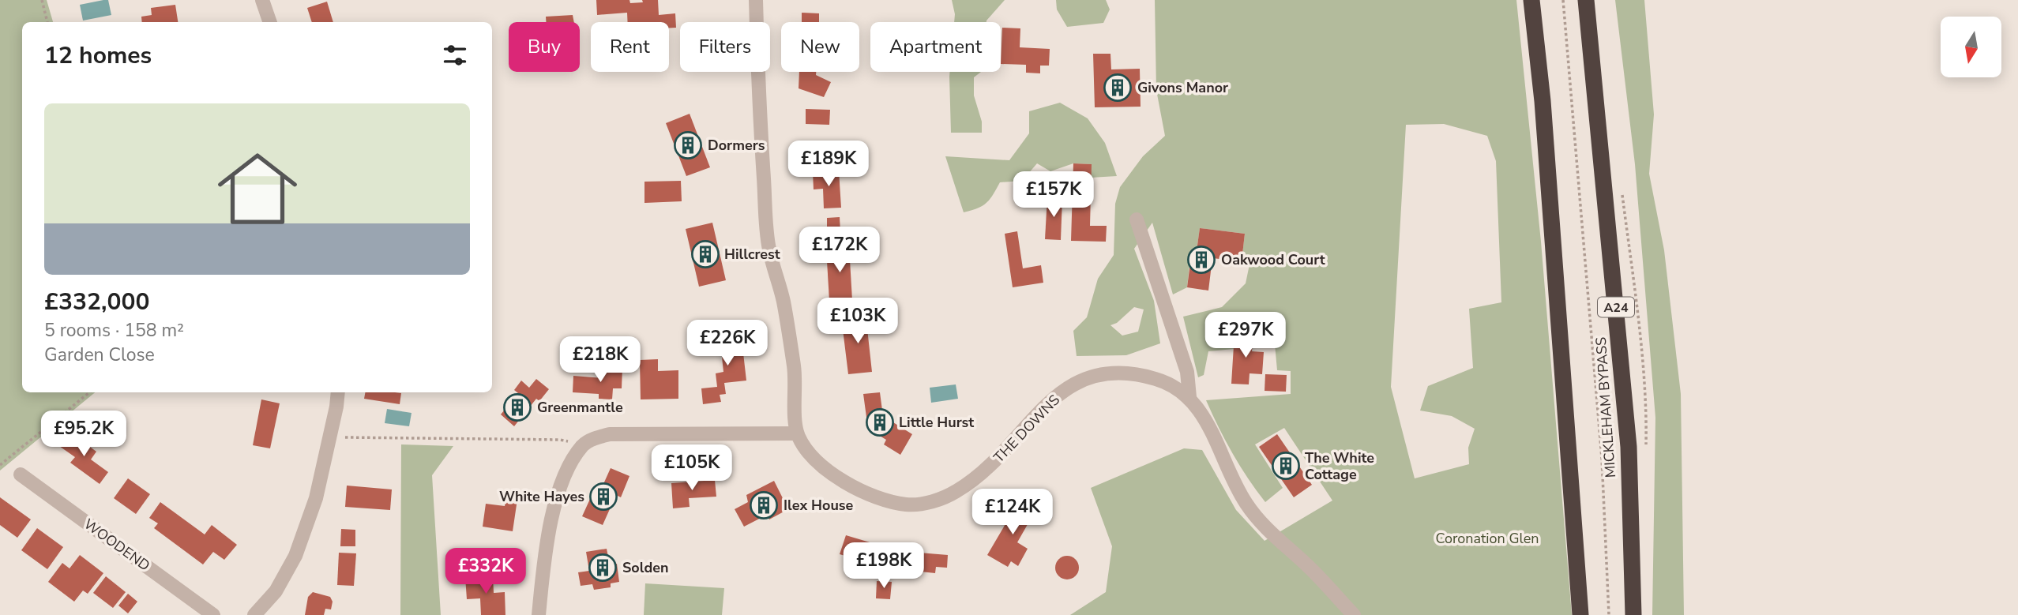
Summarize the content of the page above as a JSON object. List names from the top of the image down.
{
  "streets": {
    "highway": ["A24", "MICKLEHAM BYPASS"],
    "street": ["THE DOWNS", "WOODEND"]
  },
  "parks": ["Coronation Glen"],
  "places": {
    "building": [
      "Givons Manor",
      "Dormers",
      "Hillcrest",
      "Oakwood Court",
      "Greenmantle",
      "Little Hurst",
      "The White Cottage",
      "White Hayes",
      "Ilex House",
      "Solden"
    ]
  },
  "north": "bottom",
  "page": {
    "chip": [
      "Buy",
      "Rent",
      "Filters",
      "New",
      "Apartment"
    ],
    "heading": "12 homes",
    "list": [
      {
        "name": "£332,000",
        "note": "5 rooms · 158 m² · Garden Close"
      }
    ],
    "price": [
      "£189K",
      "£157K",
      "£172K",
      "£103K",
      "£297K",
      "£226K",
      "£218K",
      "£95.2K",
      "£105K",
      "£124K",
      "£198K",
      "£332K"
    ]
  }
}
